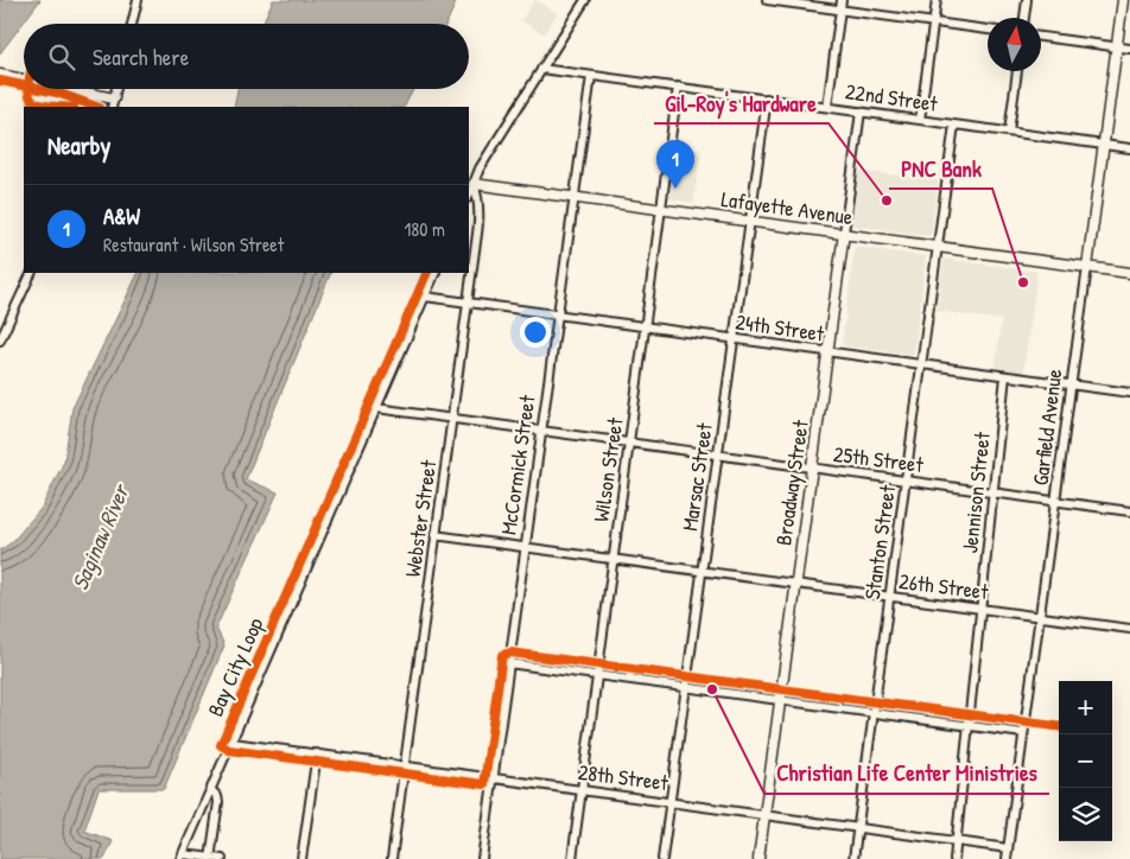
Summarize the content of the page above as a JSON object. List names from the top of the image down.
{
  "streets": {
    "main road": ["Lafayette Avenue", "Garfield Avenue", "Broadway Street"],
    "street": [
      "22nd Street",
      "24th Street",
      "25th Street",
      "McCormick Street",
      "Wilson Street",
      "Marsac Street",
      "Jennison Street",
      "Webster Street",
      "Stanton Street",
      "26th Street",
      "28th Street"
    ],
    "cycle path": ["Bay City Loop"]
  },
  "crossings": [
    ["22nd Street", "Garfield Avenue"],
    ["22nd Street", "McCormick Street"],
    ["22nd Street", "Wilson Street"],
    ["22nd Street", "Marsac Street"],
    ["22nd Street", "Broadway Street"],
    ["22nd Street", "Stanton Street"],
    ["Lafayette Avenue", "Garfield Avenue"],
    ["Lafayette Avenue", "McCormick Street"],
    ["Lafayette Avenue", "Wilson Street"],
    ["Lafayette Avenue", "Marsac Street"],
    ["Lafayette Avenue", "Broadway Street"],
    ["Lafayette Avenue", "Webster Street"],
    ["Lafayette Avenue", "Stanton Street"],
    ["24th Street", "Garfield Avenue"],
    ["24th Street", "McCormick Street"],
    ["24th Street", "Wilson Street"],
    ["24th Street", "Marsac Street"],
    ["24th Street", "Broadway Street"],
    ["24th Street", "Jennison Street"],
    ["24th Street", "Webster Street"],
    ["24th Street", "Stanton Street"],
    ["Garfield Avenue", "25th Street"],
    ["Garfield Avenue", "26th Street"],
    ["Garfield Avenue", "28th Street"],
    ["25th Street", "McCormick Street"],
    ["25th Street", "Wilson Street"],
    ["25th Street", "Marsac Street"],
    ["25th Street", "Broadway Street"],
    ["25th Street", "Jennison Street"],
    ["25th Street", "Webster Street"],
    ["25th Street", "Stanton Street"],
    ["McCormick Street", "26th Street"],
    ["McCormick Street", "28th Street"],
    ["Wilson Street", "26th Street"],
    ["Wilson Street", "28th Street"],
    ["Marsac Street", "26th Street"],
    ["Marsac Street", "28th Street"],
    ["Broadway Street", "26th Street"],
    ["Broadway Street", "28th Street"],
    ["Jennison Street", "26th Street"],
    ["Jennison Street", "28th Street"],
    ["Webster Street", "26th Street"],
    ["Webster Street", "28th Street"],
    ["Stanton Street", "26th Street"],
    ["Stanton Street", "28th Street"]
  ],
  "water": ["Saginaw River"],
  "places": ["Gil-Roy's Hardware", "PNC Bank", "Christian Life Center Ministries"],
  "north": "top",
  "page": {
    "search": "Search here",
    "heading": "Nearby",
    "pins": "1",
    "list": [
      {
        "mark": "1",
        "name": "A&W",
        "note": "Restaurant · Wilson Street",
        "value": "180 m"
      }
    ],
    "map_buttons": ["+", "−"]
  }
}
